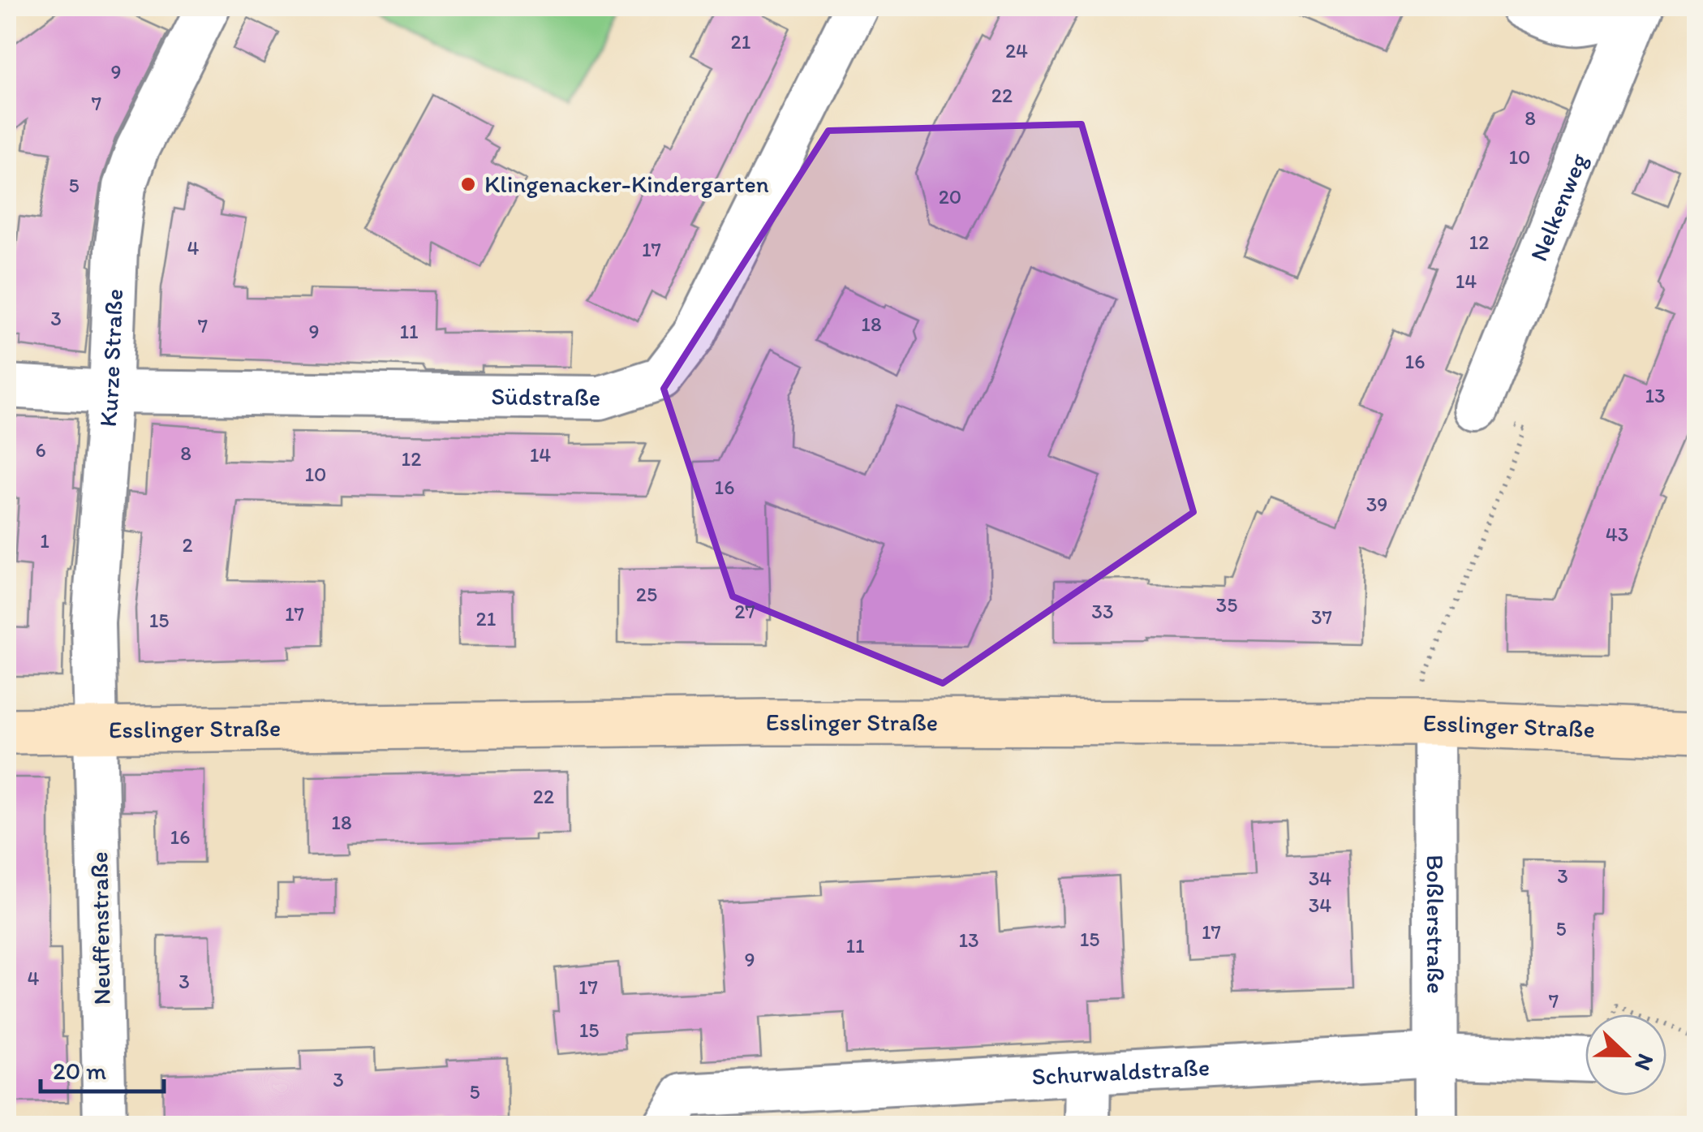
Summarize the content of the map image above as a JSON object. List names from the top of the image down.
{
  "streets": {
    "main road": ["Esslinger Straße"],
    "street": [
      "Nelkenweg",
      "Kurze Straße",
      "Südstraße",
      "Boßlerstraße",
      "Neuffenstraße",
      "Schurwaldstraße"
    ]
  },
  "crossings": [
    ["Kurze Straße", "Südstraße"],
    ["Kurze Straße", "Esslinger Straße"],
    ["Kurze Straße", "Neuffenstraße"],
    ["Esslinger Straße", "Boßlerstraße"],
    ["Esslinger Straße", "Neuffenstraße"],
    ["Boßlerstraße", "Schurwaldstraße"]
  ],
  "places": ["Klingenacker-Kindergarten"],
  "house_numbers": [
    "21",
    "24",
    "9",
    "22",
    "7",
    "8",
    "10",
    "5",
    "20",
    "12",
    "4",
    "17",
    "14",
    "3",
    "18",
    "7",
    "9",
    "11",
    "16",
    "13",
    "6",
    "8",
    "14",
    "12",
    "10",
    "16",
    "39",
    "43",
    "1",
    "2",
    "25",
    "35",
    "27",
    "33",
    "17",
    "37",
    "21",
    "15",
    "22",
    "18",
    "16",
    "3",
    "34",
    "34",
    "5",
    "17",
    "15",
    "13",
    "11",
    "9",
    "4",
    "3",
    "17",
    "7",
    "15",
    "3",
    "5"
  ],
  "scale_bar": "20 m",
  "north": "right"
}
